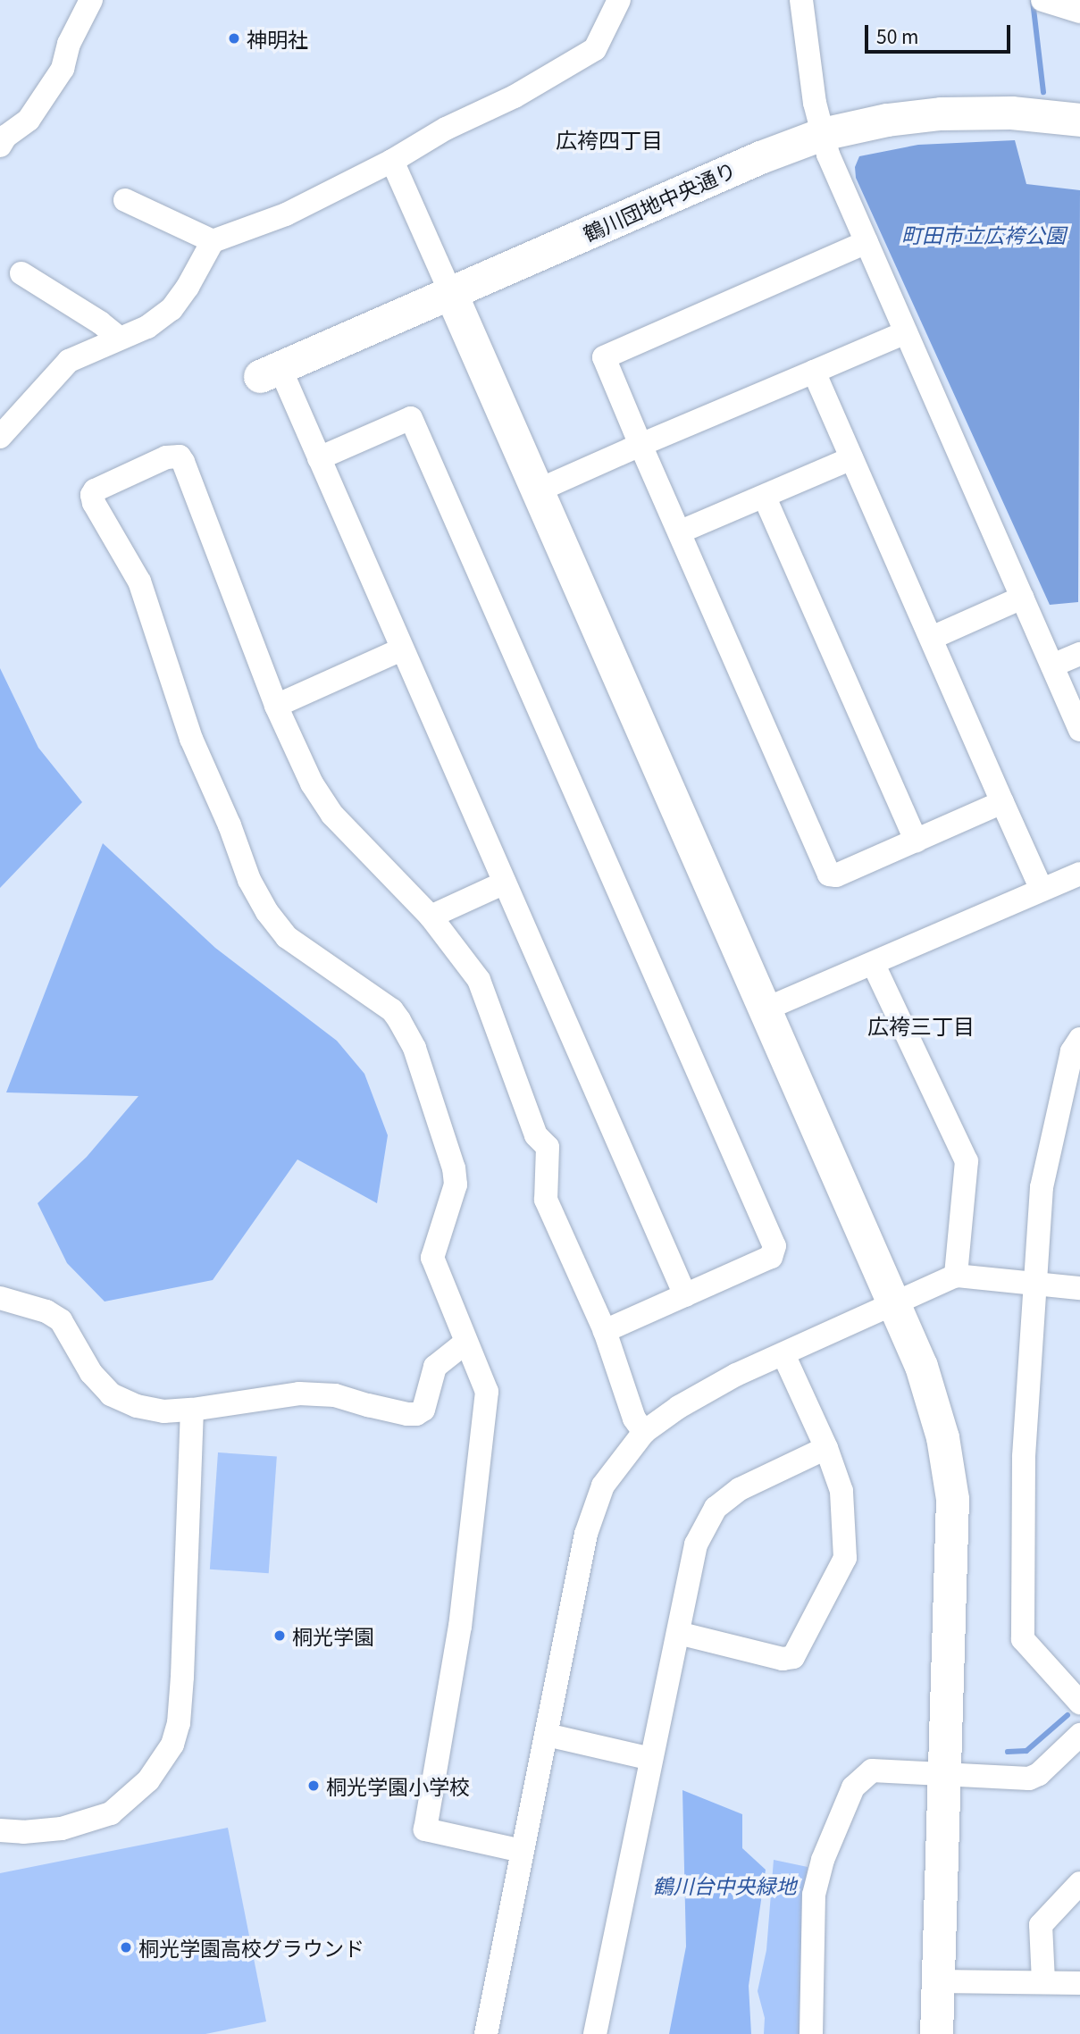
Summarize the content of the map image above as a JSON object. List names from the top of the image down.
{
  "streets": {
    "street": ["鶴川団地中央通り"]
  },
  "districts": ["広袴四丁目", "広袴三丁目"],
  "parks": ["町田市立広袴公園", "鶴川台中央緑地"],
  "places": [
    "神明社",
    "桐光学園",
    "桐光学園小学校",
    "桐光学園高校グラウンド"
  ],
  "scale_bar": "50 m"
}
